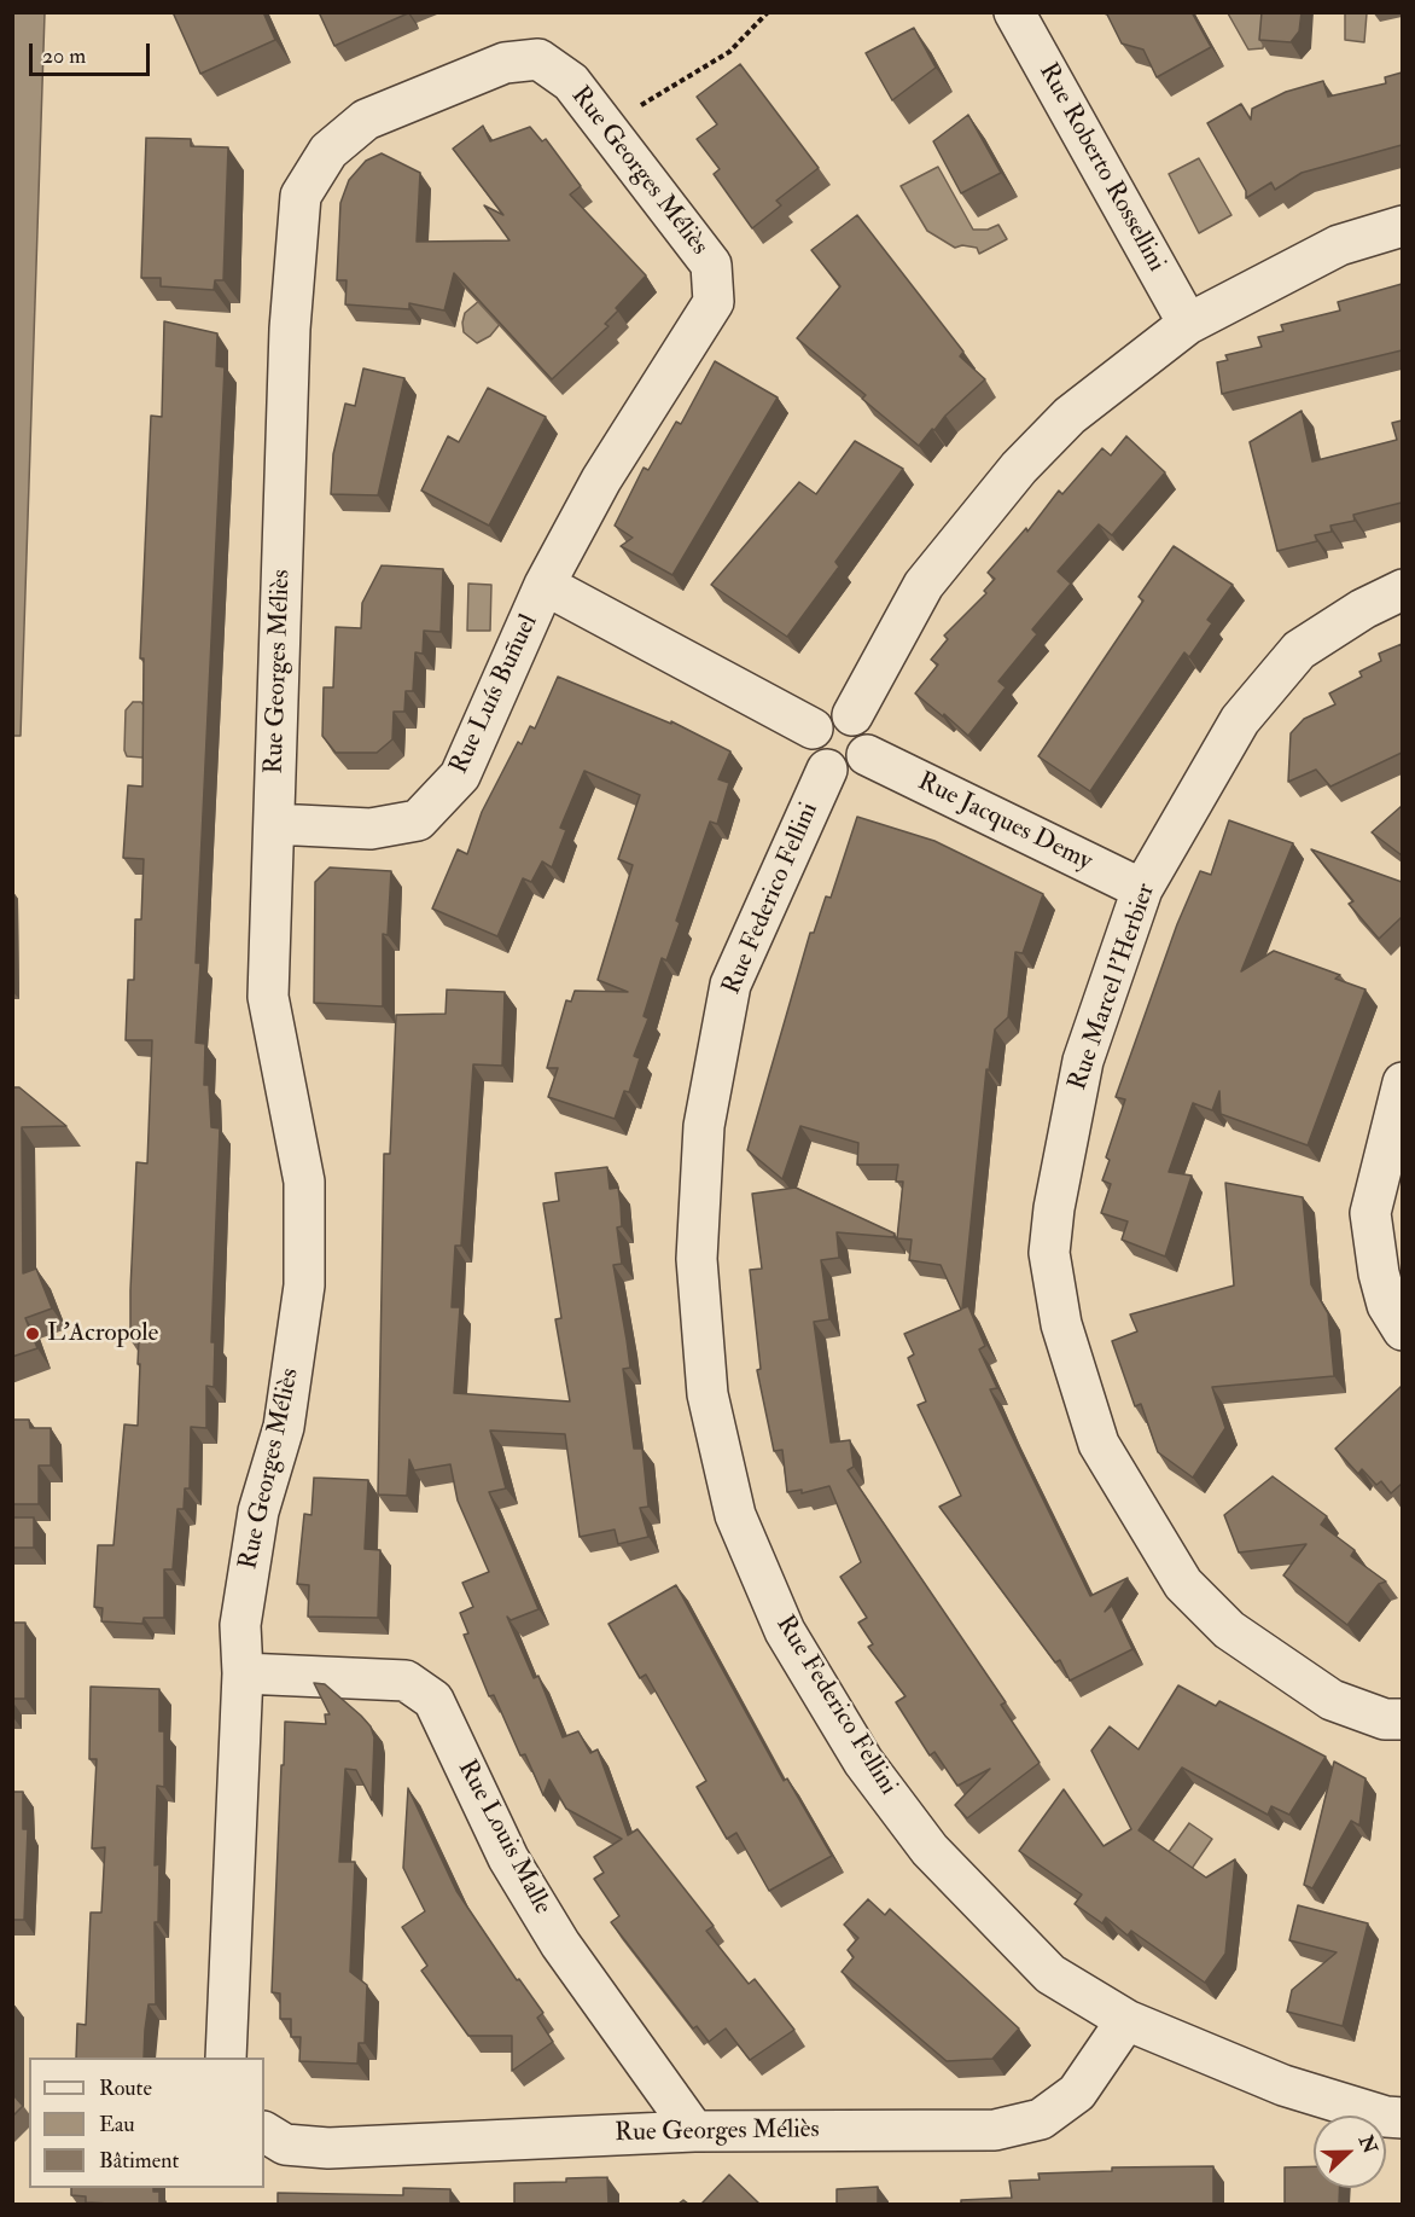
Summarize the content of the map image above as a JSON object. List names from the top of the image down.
{
  "streets": {
    "street": [
      "Rue Roberto Rossellini",
      "Rue Georges Méliès",
      "Rue Luís Buñuel",
      "Rue Jacques Demy",
      "Rue Federico Fellini",
      "Rue Marcel l'Herbier",
      "Rue Louis Malle"
    ]
  },
  "crossings": [
    ["Rue Georges Méliès", "Rue Luís Buñuel"],
    ["Rue Georges Méliès", "Rue Federico Fellini"],
    ["Rue Georges Méliès", "Rue Louis Malle"],
    ["Rue Jacques Demy", "Rue Federico Fellini"],
    ["Rue Jacques Demy", "Rue Marcel l'Herbier"]
  ],
  "places": ["L'Acropole"],
  "legend": ["Route", "Eau", "Bâtiment"],
  "scale_bar": "20 m",
  "north": "right"
}
